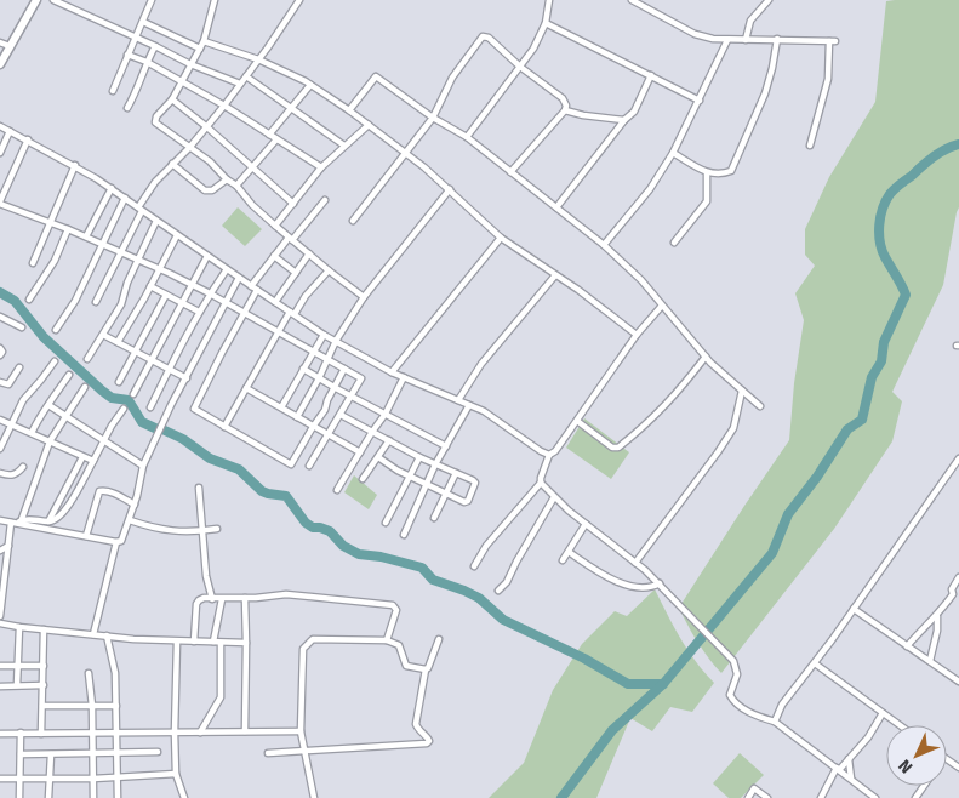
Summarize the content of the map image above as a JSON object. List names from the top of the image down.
{
  "north": "bottom left"
}
